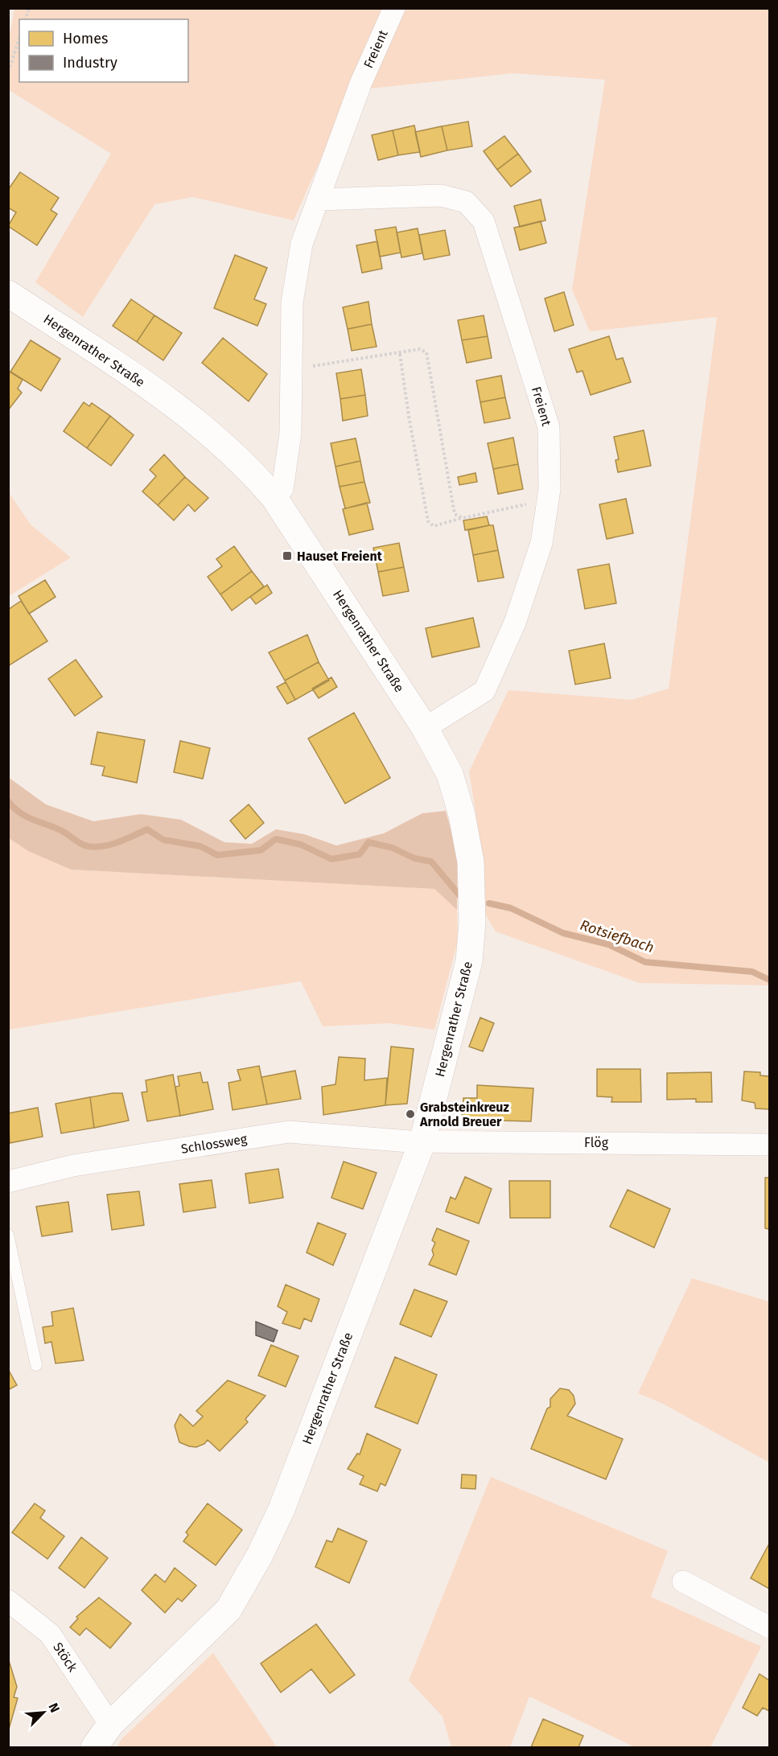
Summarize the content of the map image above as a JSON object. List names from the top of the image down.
{
  "streets": {
    "street": [
      "Freient",
      "Hergenrather Straße",
      "Flög",
      "Schlossweg",
      "Stöck"
    ]
  },
  "crossings": [
    ["Freient", "Hergenrather Straße"],
    ["Hergenrather Straße", "Flög"],
    ["Hergenrather Straße", "Schlossweg"],
    ["Hergenrather Straße", "Stöck"],
    ["Flög", "Schlossweg"]
  ],
  "water": ["Rotsiefbach"],
  "places": {
    "transit": ["Hauset Freient"],
    "other": ["Grabsteinkreuz Arnold Breuer"]
  },
  "legend": ["Homes", "Industry"],
  "north": "top right"
}
